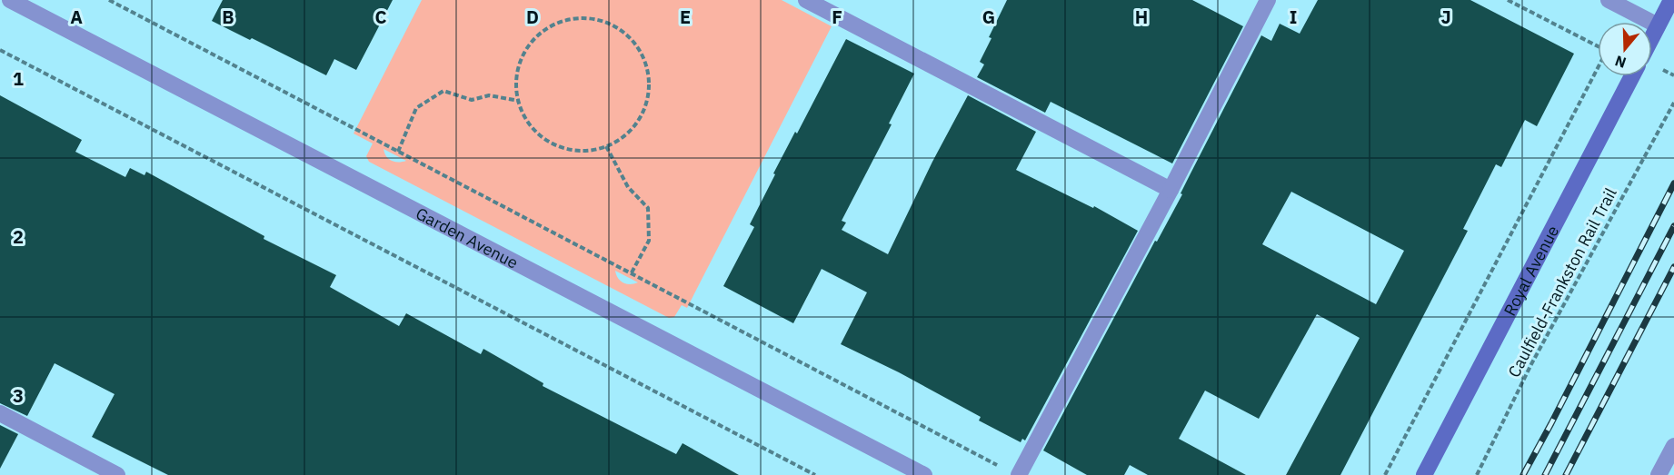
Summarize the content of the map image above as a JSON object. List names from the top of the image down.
{
  "streets": {
    "street": ["Garden Avenue", "Royal Avenue"],
    "path": ["Caulfield-Frankston Rail Trail"]
  },
  "north": "bottom",
  "grid": {
    "columns": [
      "A",
      "B",
      "C",
      "D",
      "E",
      "F",
      "G",
      "H",
      "I",
      "J"
    ],
    "rows": ["1", "2", "3"]
  }
}
